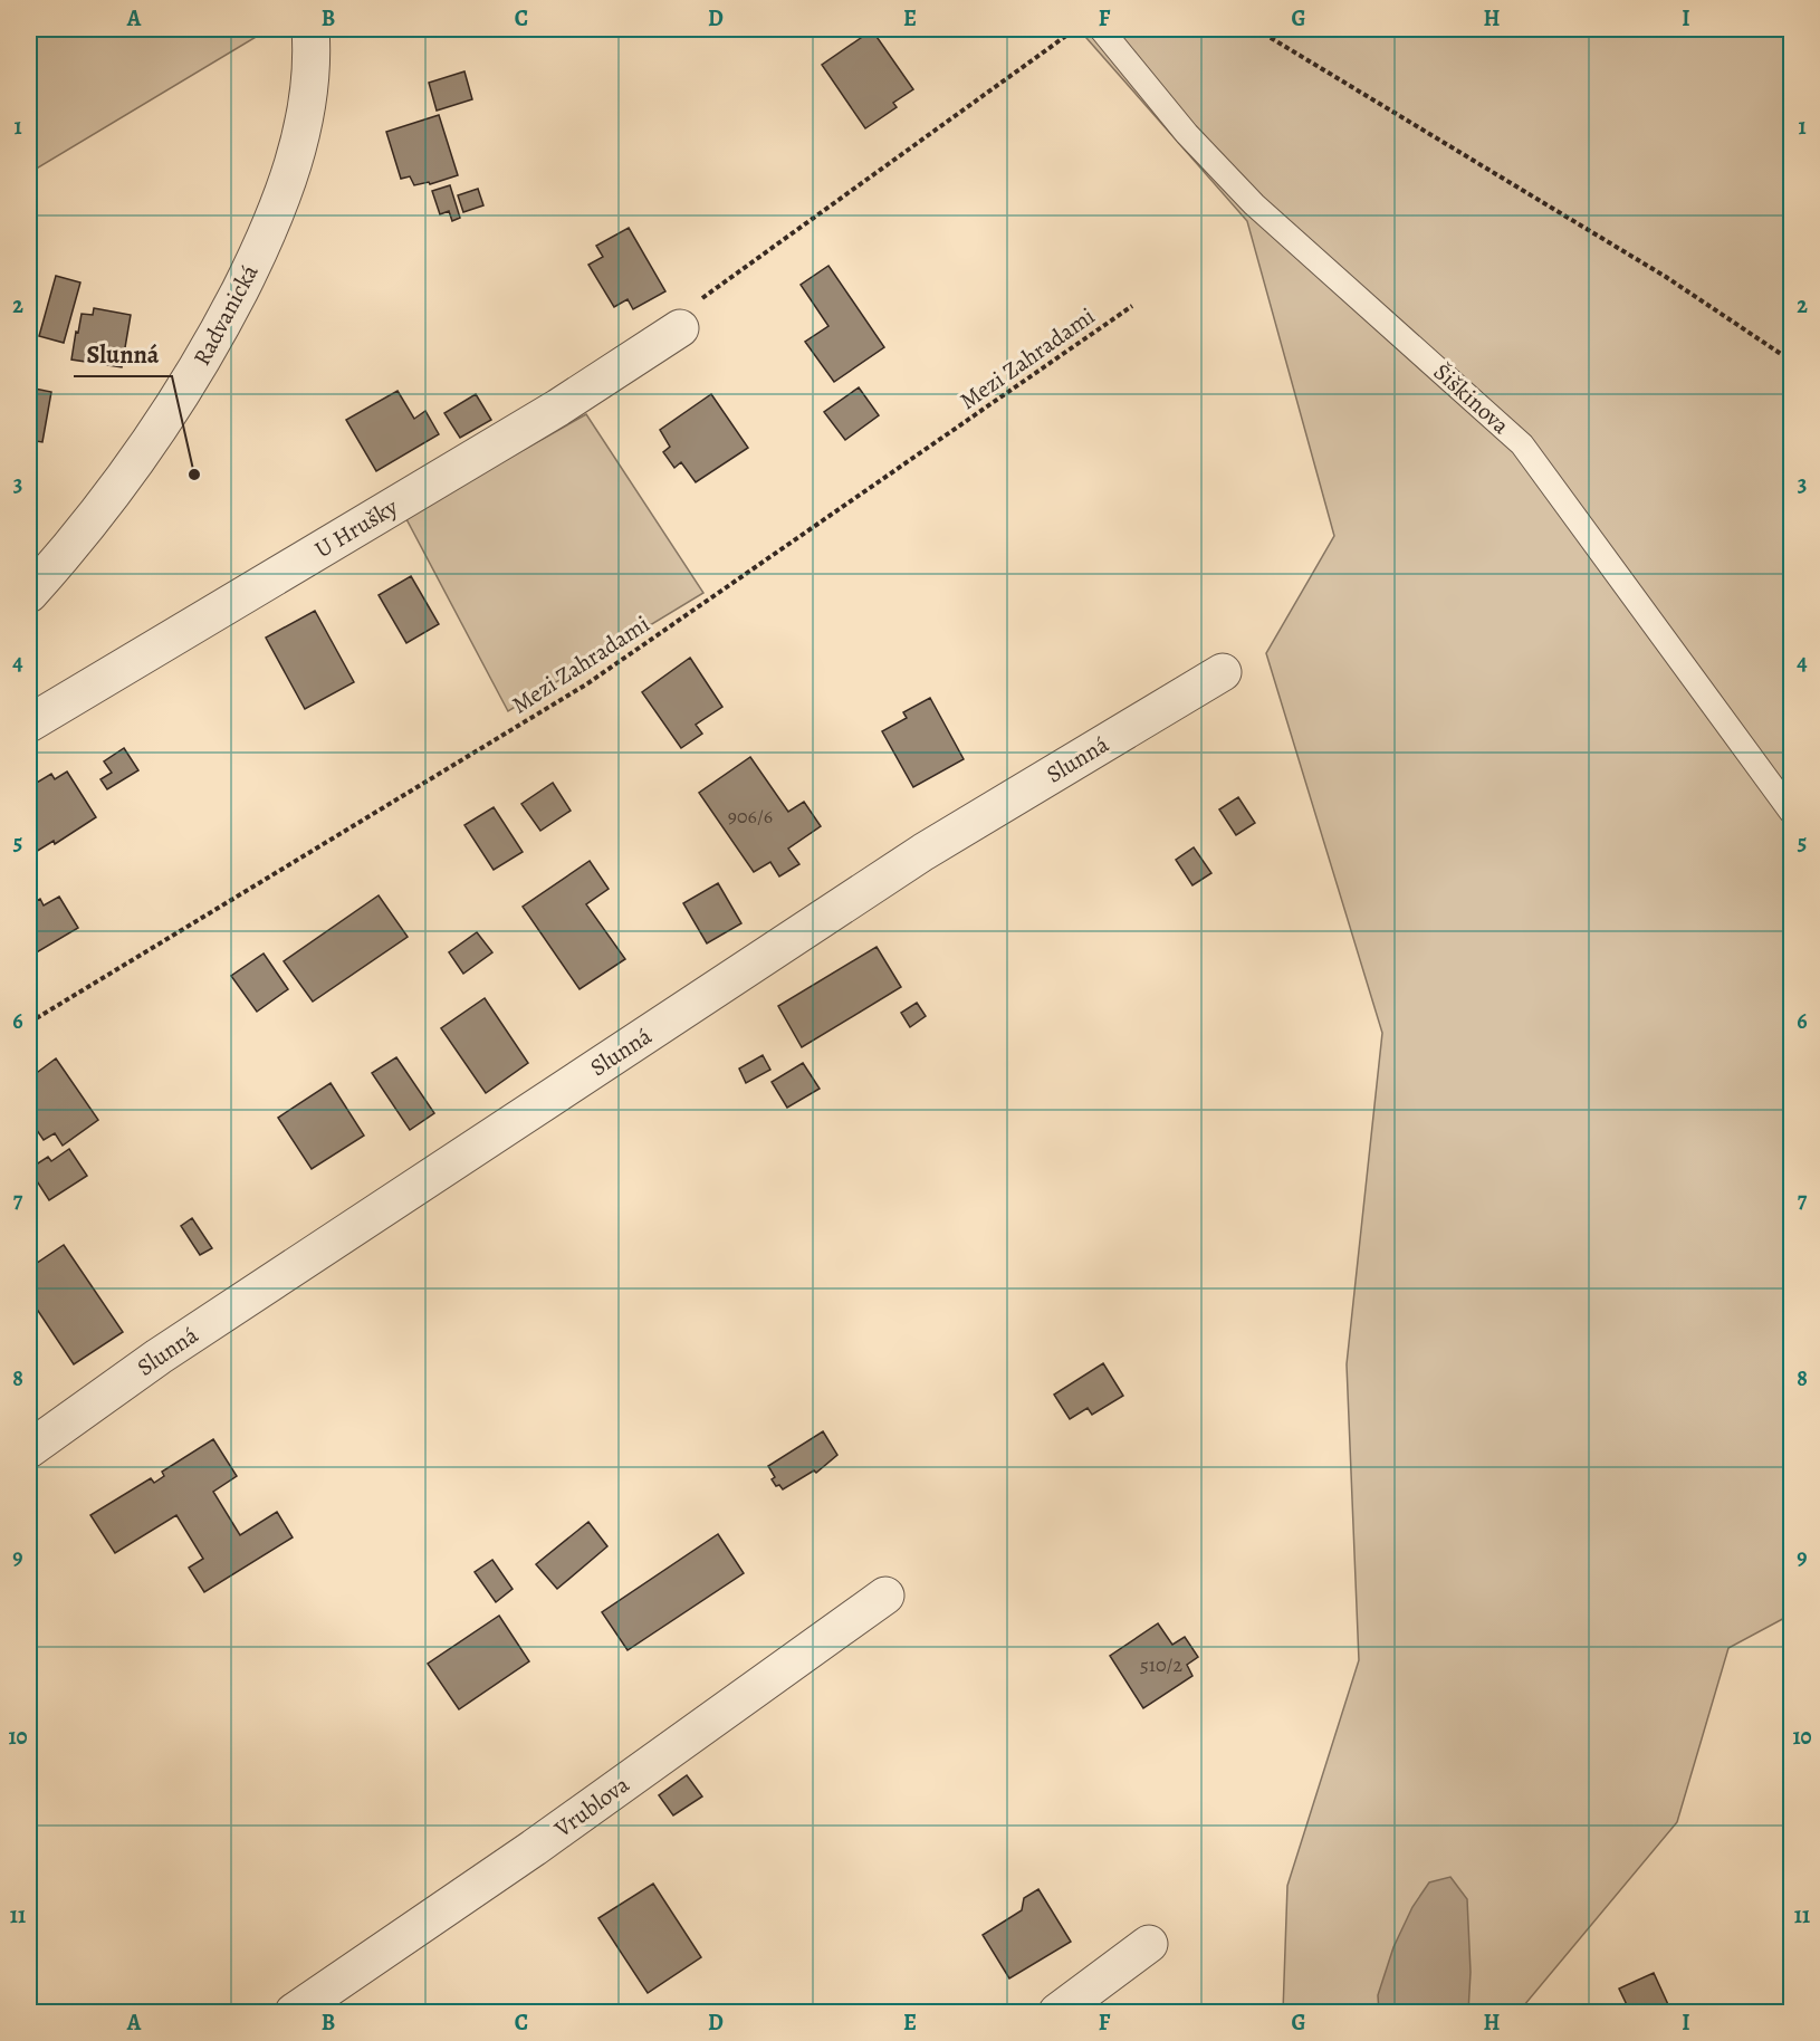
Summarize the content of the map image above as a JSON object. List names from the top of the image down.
{
  "streets": {
    "street": [
      "Radvanická",
      "U Hrušky",
      "Slunná",
      "Vrublova"
    ],
    "lane": ["Šiškinova"],
    "path": ["Mezi Zahradami"]
  },
  "places": ["Slunná"],
  "house_numbers": ["906/6", "510/2"],
  "grid": {
    "columns": [
      "A",
      "B",
      "C",
      "D",
      "E",
      "F",
      "G",
      "H",
      "I"
    ],
    "rows": [
      "1",
      "2",
      "3",
      "4",
      "5",
      "6",
      "7",
      "8",
      "9",
      "10",
      "11"
    ]
  }
}
